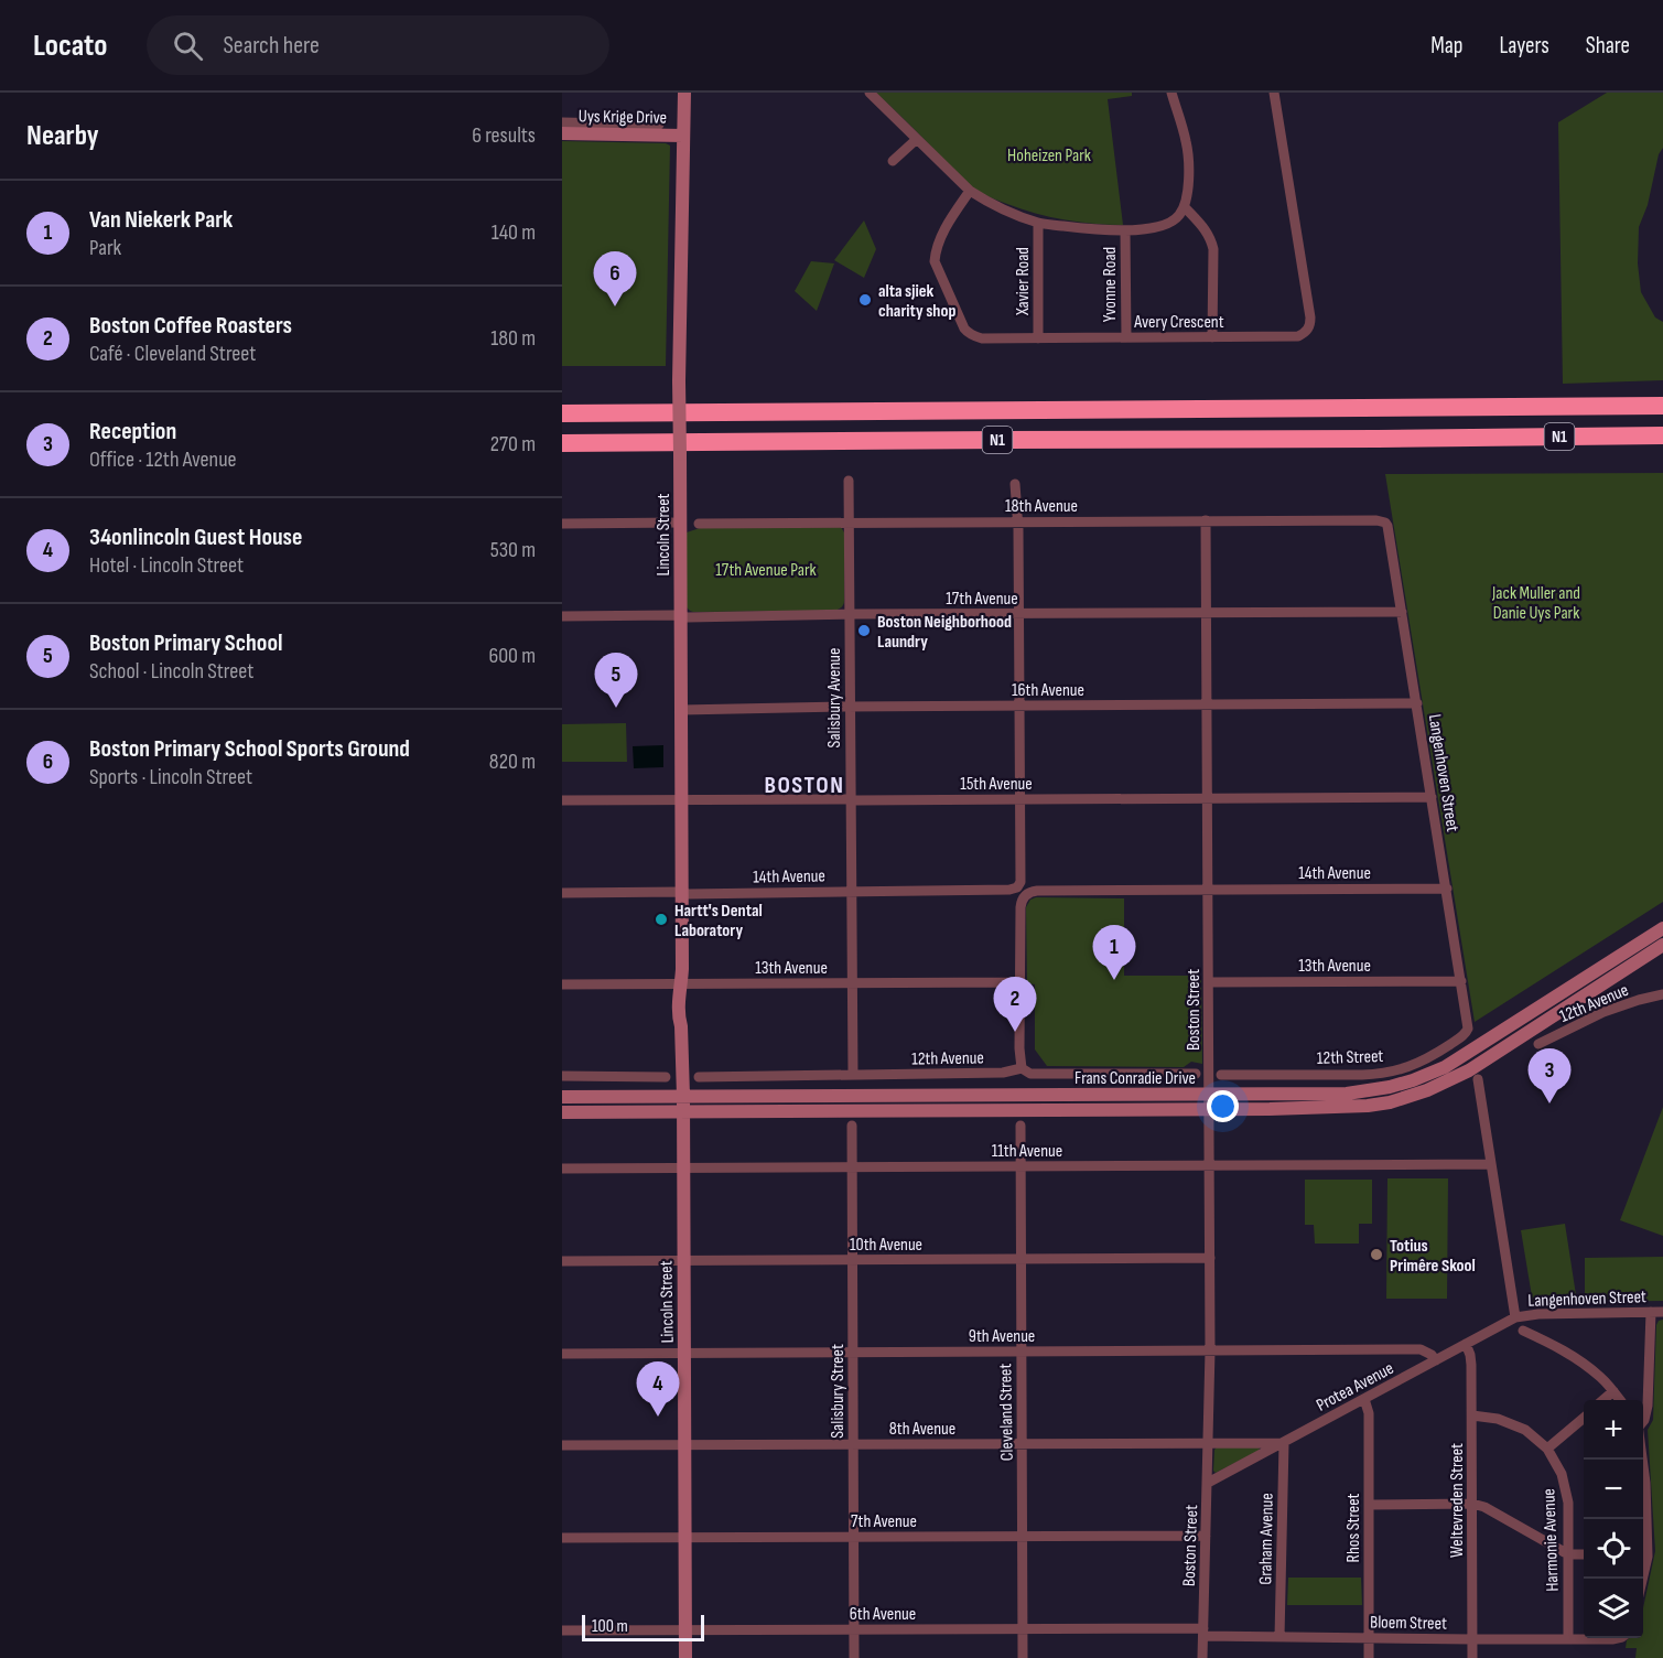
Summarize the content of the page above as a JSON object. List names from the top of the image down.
{
  "streets": {
    "highway": ["N1"],
    "main road": ["Uys Krige Drive", "Lincoln Street", "Frans Conradie Drive"],
    "street": [
      "Xavier Road",
      "Yvonne Road",
      "Avery Crescent",
      "18th Avenue",
      "17th Avenue",
      "16th Avenue",
      "Salisbury Avenue",
      "Langenhoven Street",
      "15th Avenue",
      "14th Avenue",
      "13th Avenue",
      "12th Avenue",
      "Boston Street",
      "12th Street",
      "11th Avenue",
      "10th Avenue",
      "9th Avenue",
      "Protea Avenue",
      "Salisbury Street",
      "Cleveland Street",
      "8th Avenue",
      "Weltevreden Street",
      "7th Avenue",
      "Rhos Street",
      "Graham Avenue",
      "Harmonie Avenue",
      "6th Avenue",
      "Bloem Street"
    ]
  },
  "crossings": [
    ["Uys Krige Drive", "Lincoln Street"],
    ["Xavier Road", "Avery Crescent"],
    ["Yvonne Road", "Avery Crescent"],
    ["18th Avenue", "Salisbury Avenue"],
    ["18th Avenue", "Langenhoven Street"],
    ["18th Avenue", "Boston Street"],
    ["Lincoln Street", "17th Avenue"],
    ["Lincoln Street", "16th Avenue"],
    ["Lincoln Street", "15th Avenue"],
    ["Lincoln Street", "14th Avenue"],
    ["Lincoln Street", "13th Avenue"],
    ["Lincoln Street", "Frans Conradie Drive"],
    ["Lincoln Street", "11th Avenue"],
    ["Lincoln Street", "10th Avenue"],
    ["Lincoln Street", "9th Avenue"],
    ["Lincoln Street", "8th Avenue"],
    ["Lincoln Street", "7th Avenue"],
    ["Lincoln Street", "6th Avenue"],
    ["17th Avenue", "Salisbury Avenue"],
    ["17th Avenue", "Langenhoven Street"],
    ["17th Avenue", "Boston Street"],
    ["16th Avenue", "Salisbury Avenue"],
    ["16th Avenue", "Langenhoven Street"],
    ["16th Avenue", "Boston Street"],
    ["Salisbury Avenue", "15th Avenue"],
    ["Salisbury Avenue", "14th Avenue"],
    ["Salisbury Avenue", "13th Avenue"],
    ["Salisbury Avenue", "12th Avenue"],
    ["Langenhoven Street", "15th Avenue"],
    ["Langenhoven Street", "14th Avenue"],
    ["Langenhoven Street", "13th Avenue"],
    ["Langenhoven Street", "12th Street"],
    ["Langenhoven Street", "11th Avenue"],
    ["Langenhoven Street", "Protea Avenue"],
    ["15th Avenue", "Boston Street"],
    ["14th Avenue", "Boston Street"],
    ["13th Avenue", "Boston Street"],
    ["Boston Street", "Frans Conradie Drive"],
    ["Boston Street", "11th Avenue"],
    ["Boston Street", "10th Avenue"],
    ["Boston Street", "9th Avenue"],
    ["Boston Street", "Protea Avenue"],
    ["Boston Street", "8th Avenue"],
    ["Boston Street", "7th Avenue"],
    ["Boston Street", "6th Avenue"],
    ["Boston Street", "Bloem Street"],
    ["11th Avenue", "Salisbury Street"],
    ["11th Avenue", "Cleveland Street"],
    ["10th Avenue", "Salisbury Street"],
    ["10th Avenue", "Cleveland Street"],
    ["9th Avenue", "Protea Avenue"],
    ["9th Avenue", "Salisbury Street"],
    ["9th Avenue", "Cleveland Street"],
    ["Protea Avenue", "8th Avenue"],
    ["Protea Avenue", "Weltevreden Street"],
    ["Protea Avenue", "Rhos Street"],
    ["Protea Avenue", "Graham Avenue"],
    ["Salisbury Street", "8th Avenue"],
    ["Salisbury Street", "7th Avenue"],
    ["Salisbury Street", "6th Avenue"],
    ["Cleveland Street", "8th Avenue"],
    ["Cleveland Street", "7th Avenue"],
    ["Cleveland Street", "6th Avenue"],
    ["8th Avenue", "Graham Avenue"],
    ["Weltevreden Street", "Harmonie Avenue"],
    ["Weltevreden Street", "Bloem Street"],
    ["Rhos Street", "Bloem Street"],
    ["Graham Avenue", "Bloem Street"],
    ["Harmonie Avenue", "Bloem Street"],
    ["6th Avenue", "Bloem Street"]
  ],
  "districts": ["BOSTON"],
  "parks": ["Hoheizen Park", "17th Avenue Park", "Jack Muller and Danie Uys Park"],
  "places": [
    "alta sjiek charity shop",
    "Boston Neighborhood Laundry",
    "Hartt's Dental Laboratory",
    "Totius Primêre Skool"
  ],
  "scale_bar": "100 m",
  "page": {
    "header": "Locato",
    "search": "Search here",
    "nav": ["Map", "Layers", "Share"],
    "heading": ["Nearby", "6 results"],
    "list": [
      {
        "mark": "1",
        "name": "Van Niekerk Park",
        "note": "Park",
        "value": "140 m"
      },
      {
        "mark": "2",
        "name": "Boston Coffee Roasters",
        "note": "Café · Cleveland Street",
        "value": "180 m"
      },
      {
        "mark": "3",
        "name": "Reception",
        "note": "Office · 12th Avenue",
        "value": "270 m"
      },
      {
        "mark": "4",
        "name": "34onlincoln Guest House",
        "note": "Hotel · Lincoln Street",
        "value": "530 m"
      },
      {
        "mark": "5",
        "name": "Boston Primary School",
        "note": "School · Lincoln Street",
        "value": "600 m"
      },
      {
        "mark": "6",
        "name": "Boston Primary School Sports Ground",
        "note": "Sports · Lincoln Street",
        "value": "820 m"
      }
    ],
    "pins": [
      "6",
      "5",
      "1",
      "2",
      "3",
      "4"
    ],
    "map_buttons": ["+", "−"],
    "scale": "100 m"
  }
}
